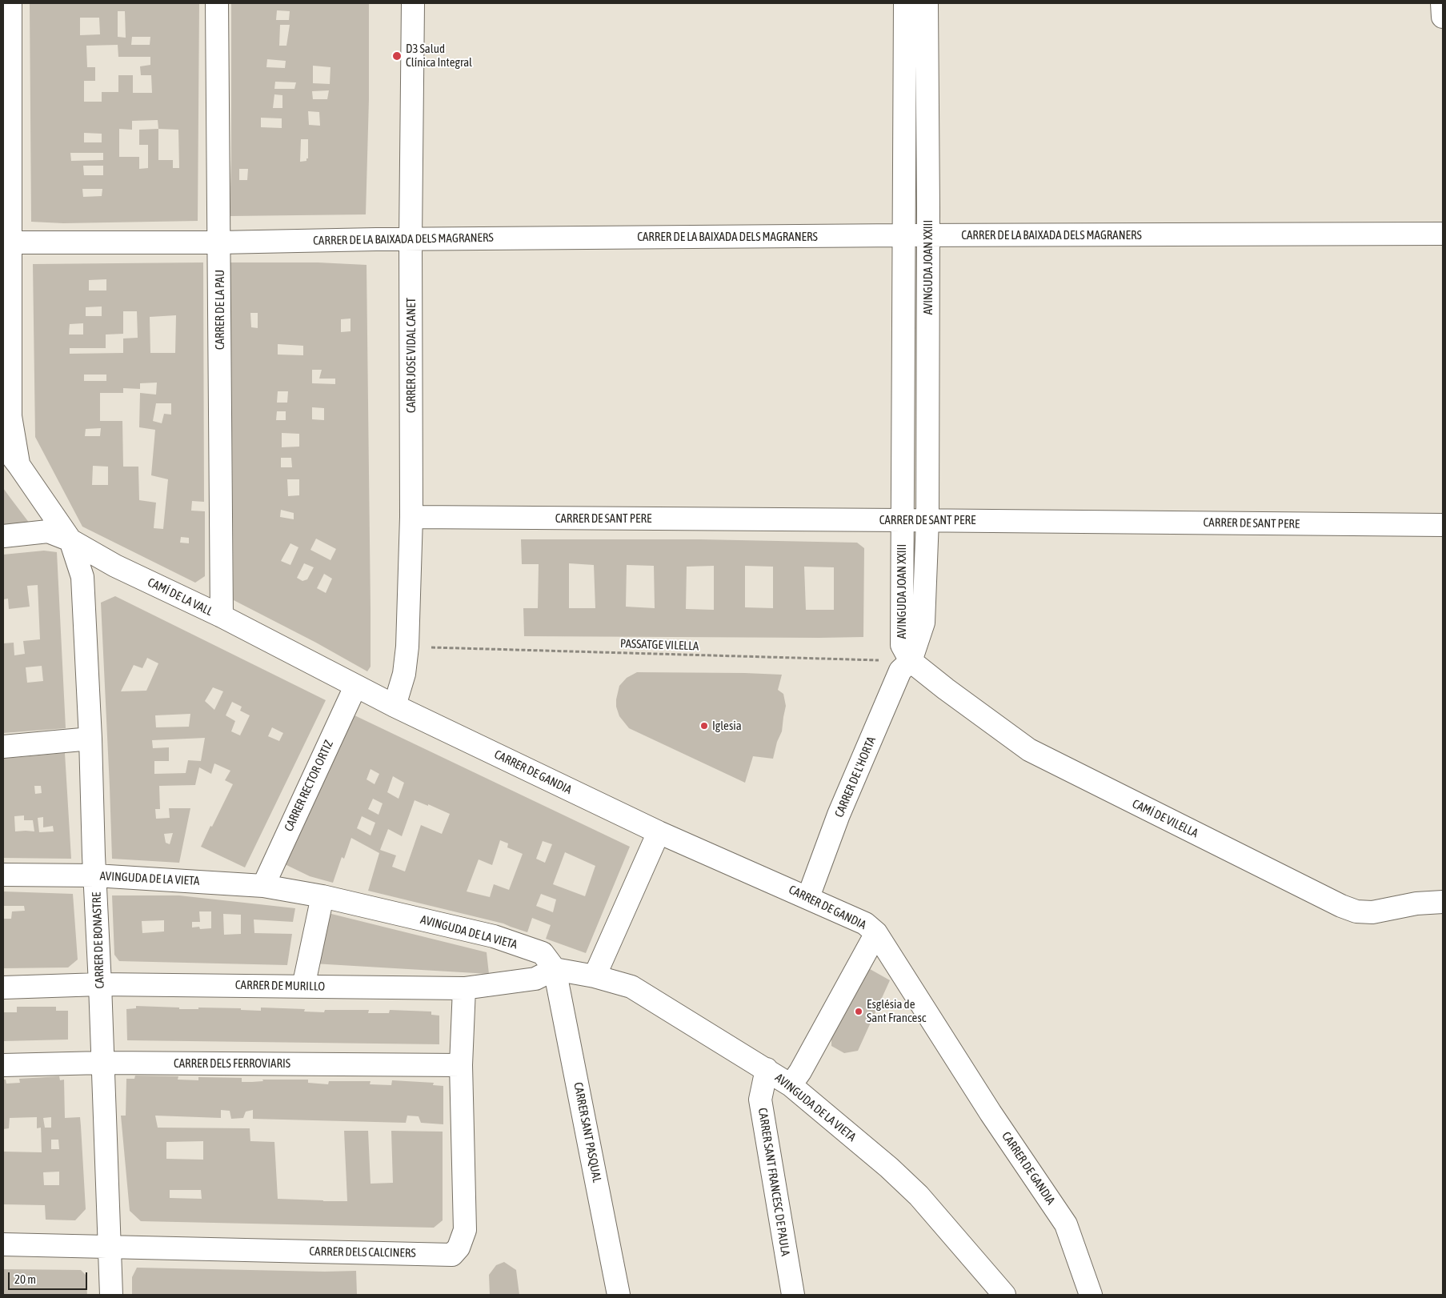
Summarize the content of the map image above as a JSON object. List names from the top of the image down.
{
  "streets": {
    "street": [
      "CARRER DE LA BAIXADA DELS MAGRANERS",
      "AVINGUDA JOAN XXIII",
      "CARRER DE LA PAU",
      "CARRER JOSE VIDAL CANET",
      "CARRER DE SANT PERE",
      "CAMÍ DE LA VALL",
      "CARRER DE GANDIA",
      "CARRER DE L'HORTA",
      "CARRER RECTOR ORTIZ",
      "CAMÍ DE VILELLA",
      "AVINGUDA DE LA VIETA",
      "CARRER DE BONASTRE",
      "CARRER DE MURILLO",
      "CARRER DELS FERROVIARIS",
      "CARRER SANT PASQUAL",
      "CARRER SANT FRANCESC DE PAULA",
      "CARRER DELS CALCINERS"
    ],
    "path": ["PASSATGE VILELLA"]
  },
  "crossings": [
    ["CARRER DE LA BAIXADA DELS MAGRANERS", "AVINGUDA JOAN XXIII"],
    ["CARRER DE LA BAIXADA DELS MAGRANERS", "CARRER DE LA PAU"],
    ["CARRER DE LA BAIXADA DELS MAGRANERS", "CARRER JOSE VIDAL CANET"],
    ["AVINGUDA JOAN XXIII", "CARRER DE SANT PERE"],
    ["AVINGUDA JOAN XXIII", "PASSATGE VILELLA"],
    ["AVINGUDA JOAN XXIII", "CARRER DE L'HORTA"],
    ["AVINGUDA JOAN XXIII", "CAMÍ DE VILELLA"],
    ["CARRER DE LA PAU", "CAMÍ DE LA VALL"],
    ["CARRER JOSE VIDAL CANET", "CARRER DE SANT PERE"],
    ["CARRER JOSE VIDAL CANET", "CAMÍ DE LA VALL"],
    ["CARRER JOSE VIDAL CANET", "PASSATGE VILELLA"],
    ["CARRER JOSE VIDAL CANET", "CARRER DE GANDIA"],
    ["CAMÍ DE LA VALL", "CARRER DE GANDIA"],
    ["CAMÍ DE LA VALL", "CARRER RECTOR ORTIZ"],
    ["CAMÍ DE LA VALL", "CARRER DE BONASTRE"],
    ["PASSATGE VILELLA", "CARRER DE L'HORTA"],
    ["PASSATGE VILELLA", "CAMÍ DE VILELLA"],
    ["CARRER DE GANDIA", "CARRER DE L'HORTA"],
    ["CARRER DE L'HORTA", "CAMÍ DE VILELLA"],
    ["CARRER RECTOR ORTIZ", "AVINGUDA DE LA VIETA"],
    ["AVINGUDA DE LA VIETA", "CARRER DE BONASTRE"],
    ["AVINGUDA DE LA VIETA", "CARRER DE MURILLO"],
    ["AVINGUDA DE LA VIETA", "CARRER SANT PASQUAL"],
    ["AVINGUDA DE LA VIETA", "CARRER SANT FRANCESC DE PAULA"],
    ["CARRER DE BONASTRE", "CARRER DE MURILLO"],
    ["CARRER DE BONASTRE", "CARRER DELS FERROVIARIS"],
    ["CARRER DE BONASTRE", "CARRER DELS CALCINERS"],
    ["CARRER DE MURILLO", "CARRER SANT PASQUAL"],
    ["CARRER DE MURILLO", "CARRER DELS CALCINERS"],
    ["CARRER DELS FERROVIARIS", "CARRER DELS CALCINERS"]
  ],
  "places": ["D3 Salud Clínica Integral", "Iglesia", "Església de Sant Francesc"],
  "scale_bar": "20 m"
}
